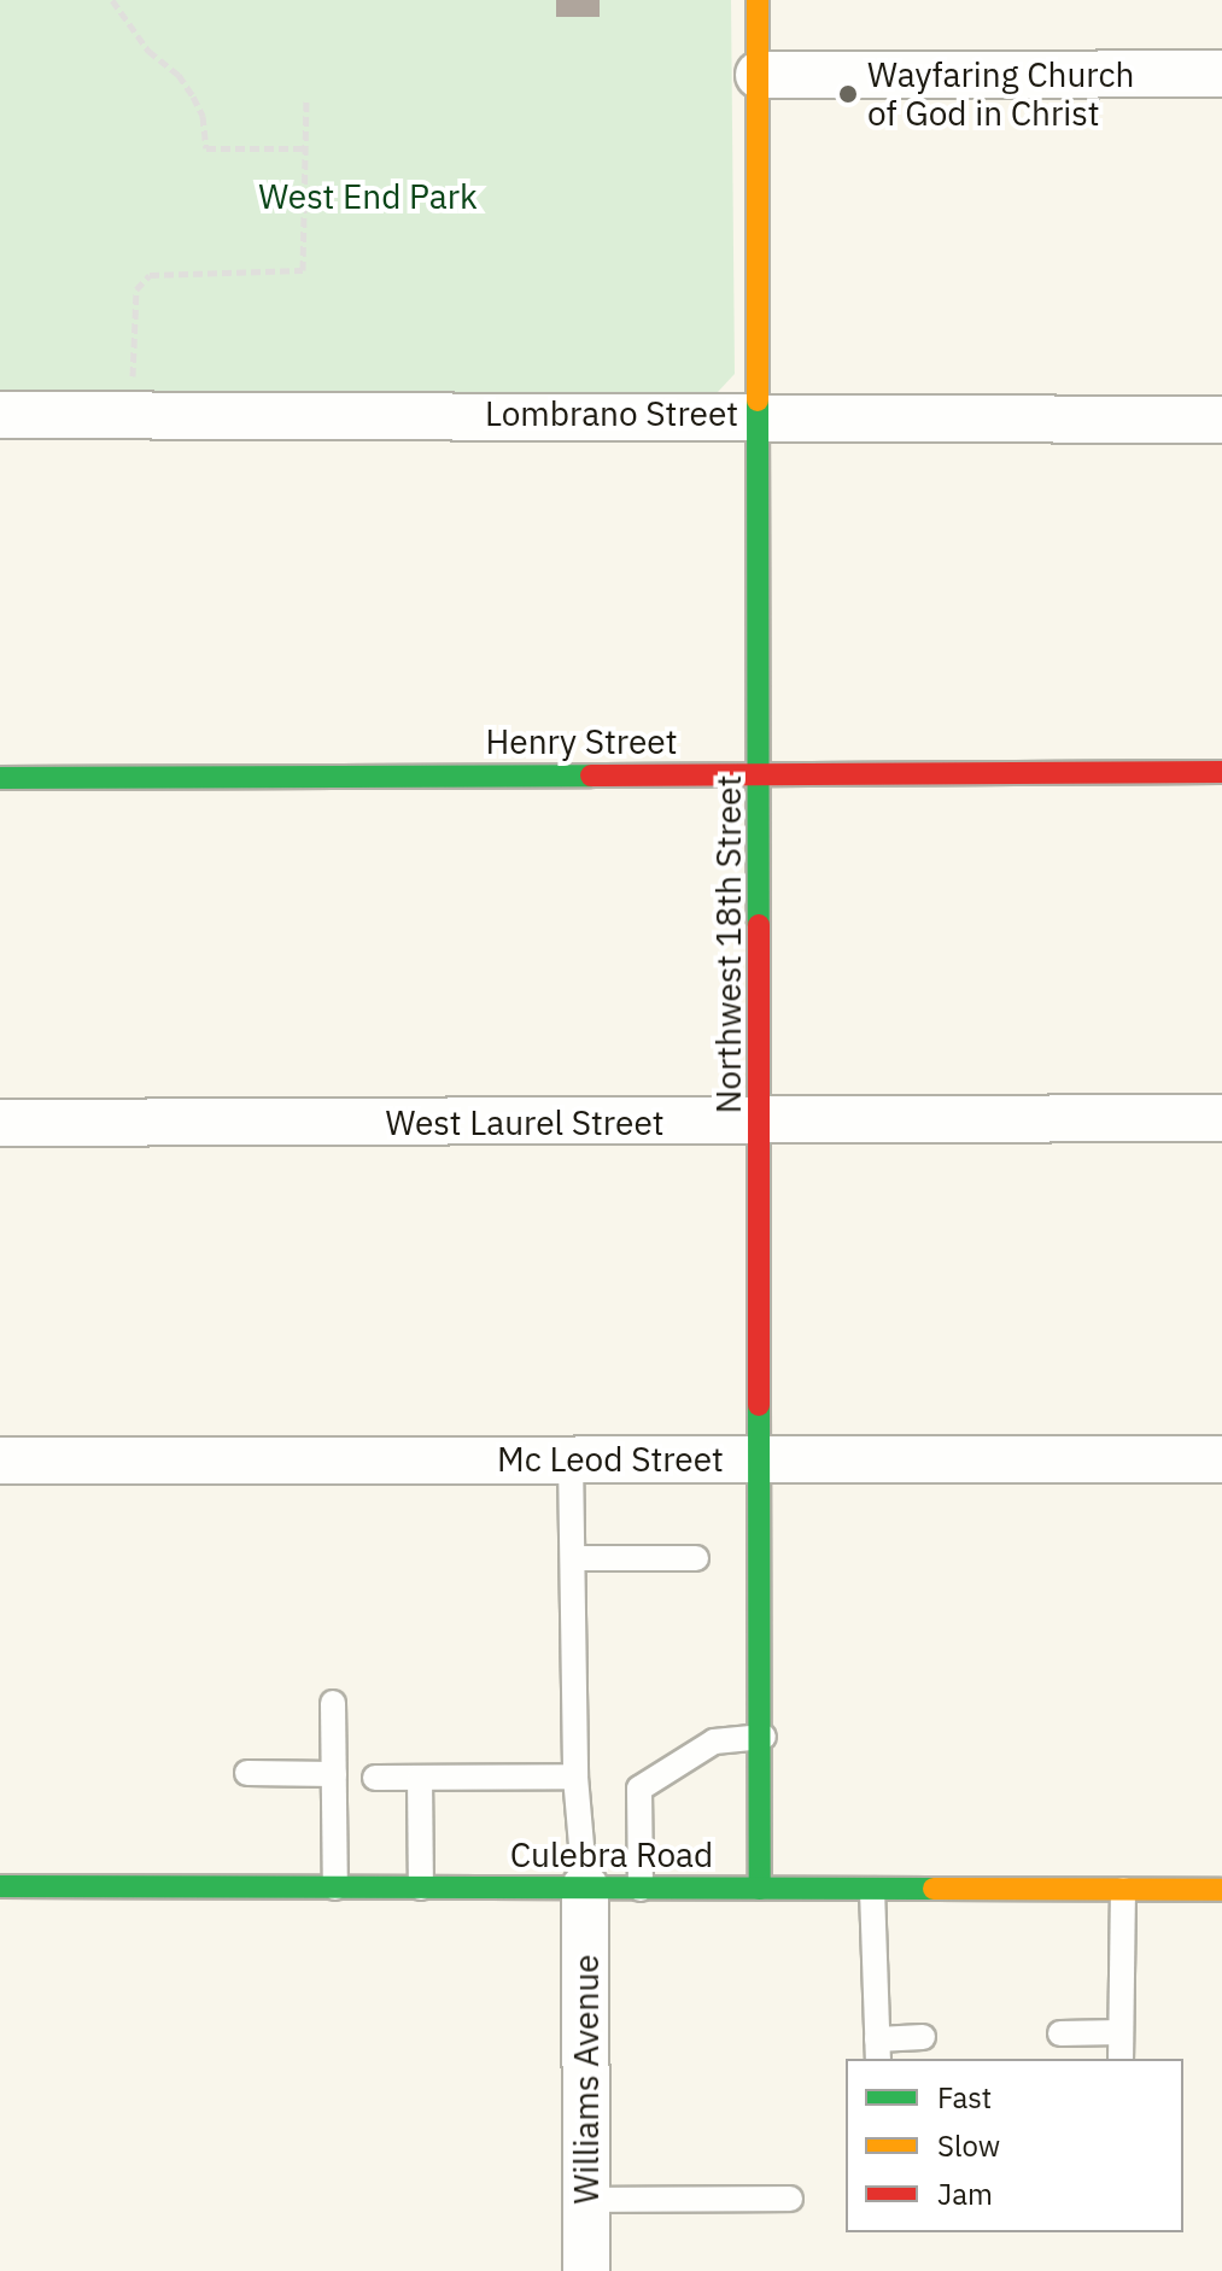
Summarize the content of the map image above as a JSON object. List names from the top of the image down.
{
  "streets": {
    "street": [
      "Lombrano Street",
      "Henry Street",
      "Northwest 18th Street",
      "West Laurel Street",
      "Mc Leod Street",
      "Culebra Road",
      "Williams Avenue"
    ]
  },
  "crossings": [
    ["Lombrano Street", "Northwest 18th Street"],
    ["Henry Street", "Northwest 18th Street"],
    ["Northwest 18th Street", "West Laurel Street"],
    ["Northwest 18th Street", "Mc Leod Street"],
    ["Northwest 18th Street", "Culebra Road"],
    ["Culebra Road", "Williams Avenue"]
  ],
  "parks": ["West End Park"],
  "places": ["Wayfaring Church of God in Christ"],
  "legend": ["Fast", "Slow", "Jam"]
}
